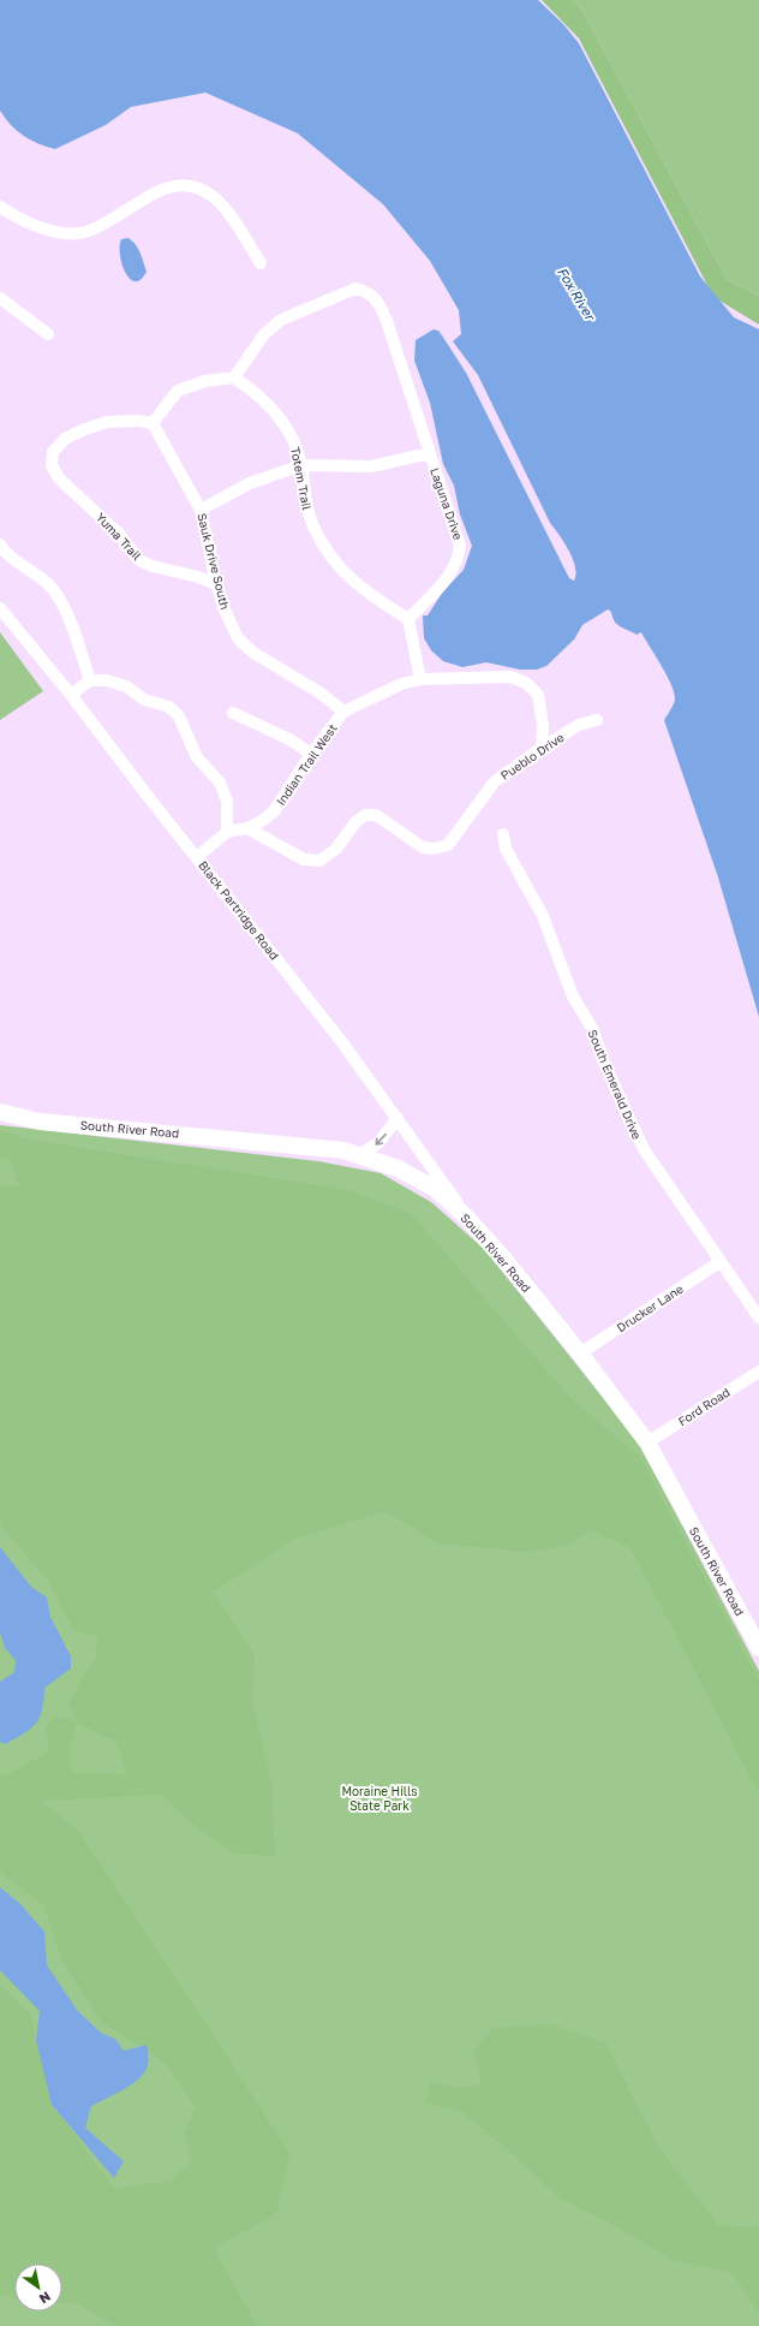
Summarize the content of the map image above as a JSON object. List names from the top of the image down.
{
  "streets": {
    "street": [
      "Totem Trail",
      "Laguna Drive",
      "Yuma Trail",
      "Sauk Drive South",
      "Pueblo Drive",
      "Indian Trail West",
      "Black Partridge Road",
      "South Emerald Drive",
      "South River Road",
      "Drucker Lane",
      "Ford Road"
    ]
  },
  "crossings": [
    ["Totem Trail", "Laguna Drive"],
    ["Yuma Trail", "Sauk Drive South"],
    ["Sauk Drive South", "Indian Trail West"],
    ["Pueblo Drive", "Indian Trail West"],
    ["Black Partridge Road", "South River Road"],
    ["South Emerald Drive", "Drucker Lane"],
    ["South River Road", "Drucker Lane"],
    ["South River Road", "Ford Road"]
  ],
  "water": ["Fox River"],
  "parks": ["Moraine Hills State Park"],
  "north": "bottom right"
}
